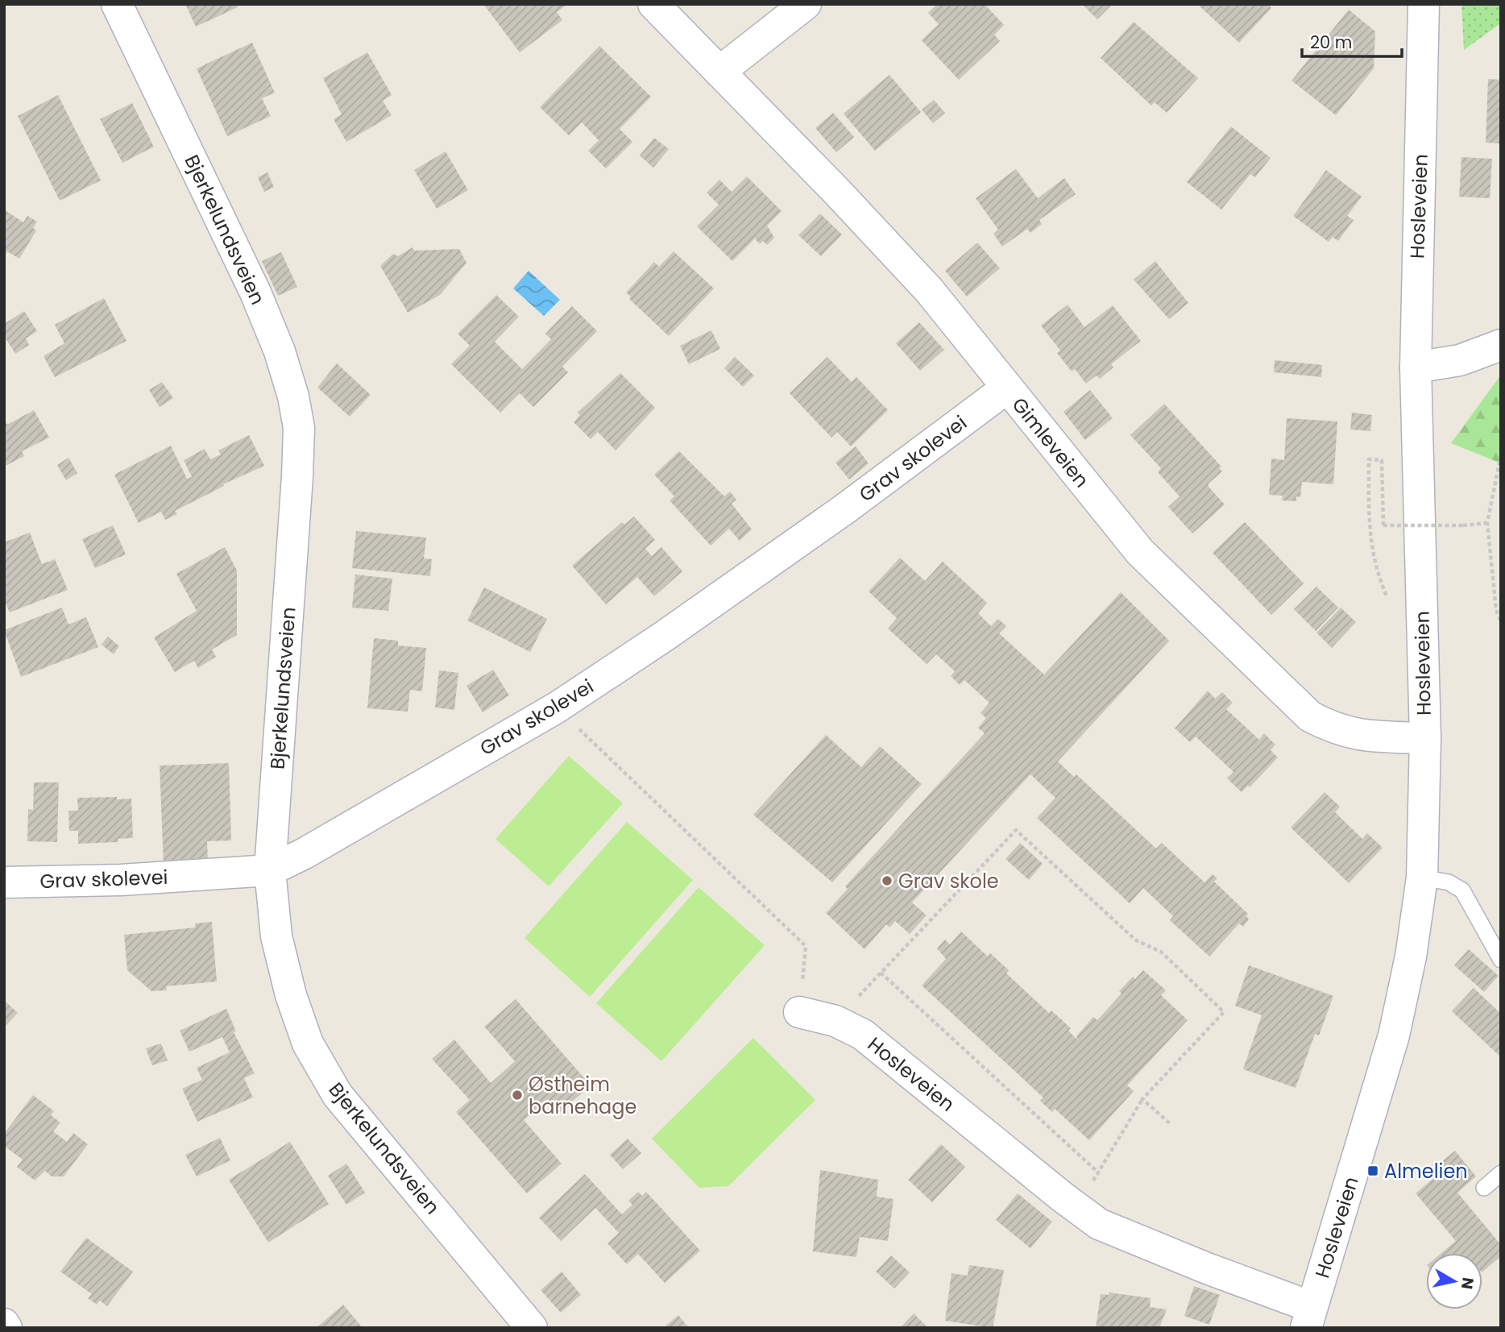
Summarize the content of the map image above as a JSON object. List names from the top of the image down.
{
  "streets": {
    "street": [
      "Hosleveien",
      "Bjerkelundsveien",
      "Gimleveien",
      "Grav skolevei"
    ]
  },
  "crossings": [
    ["Hosleveien", "Gimleveien"],
    ["Bjerkelundsveien", "Grav skolevei"],
    ["Gimleveien", "Grav skolevei"]
  ],
  "places": {
    "other": ["Grav skole", "Østheim barnehage"],
    "transit": ["Almelien"]
  },
  "scale_bar": "20 m",
  "north": "right"
}
